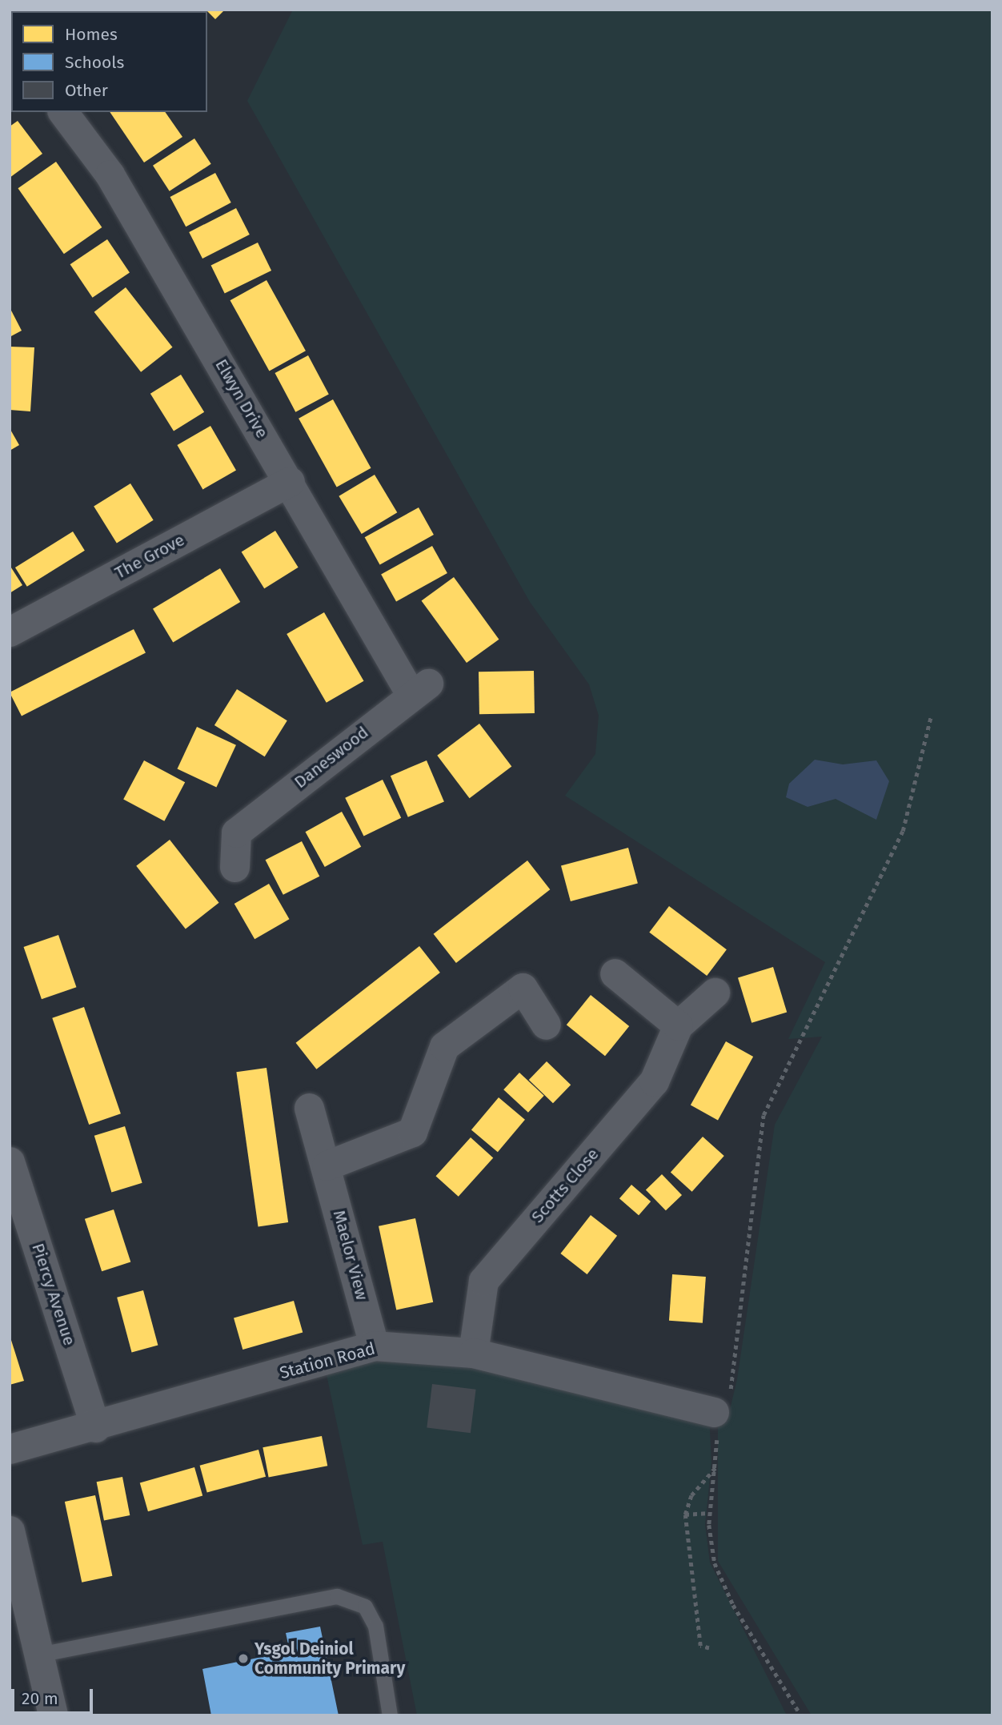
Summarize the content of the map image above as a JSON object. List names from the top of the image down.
{
  "streets": {
    "street": [
      "Elwyn Drive",
      "The Grove",
      "Daneswood",
      "Scotts Close",
      "Maelor View",
      "Piercy Avenue",
      "Station Road"
    ]
  },
  "crossings": [
    ["Elwyn Drive", "The Grove"],
    ["Elwyn Drive", "Daneswood"],
    ["Scotts Close", "Station Road"],
    ["Maelor View", "Station Road"],
    ["Piercy Avenue", "Station Road"]
  ],
  "places": ["Ysgol Deiniol Community Primary"],
  "legend": ["Homes", "Schools", "Other"],
  "scale_bar": "20 m"
}
